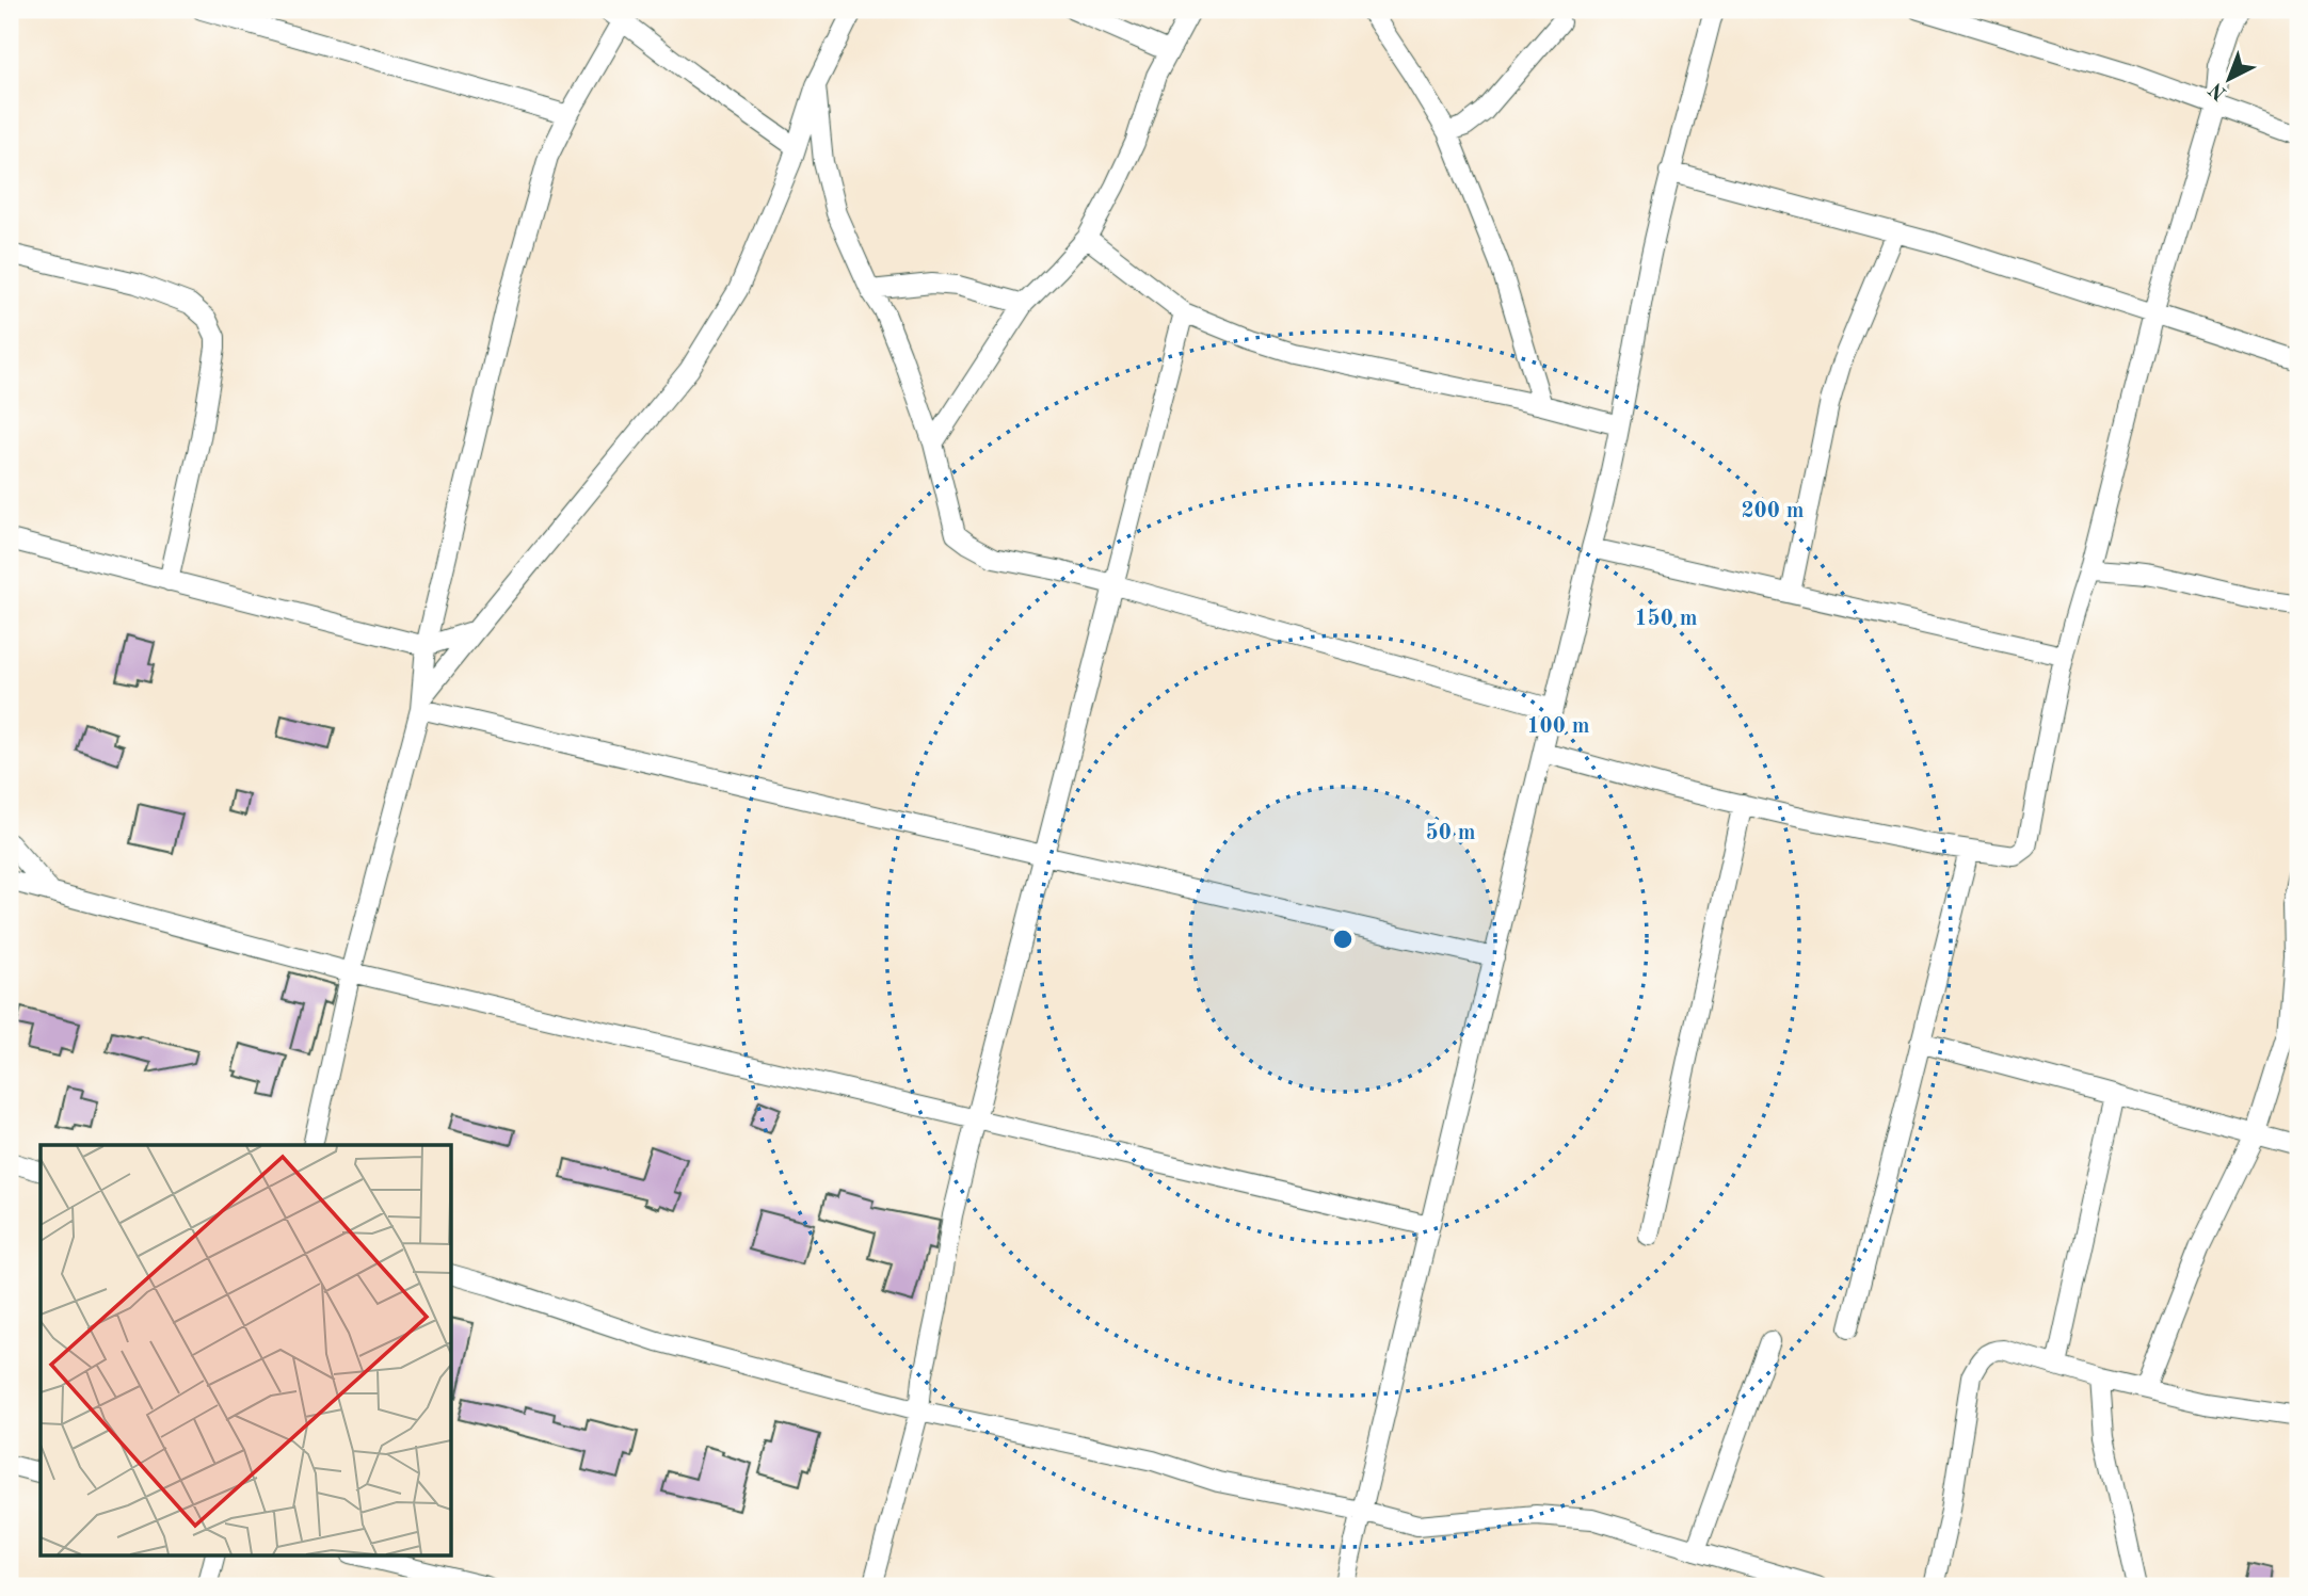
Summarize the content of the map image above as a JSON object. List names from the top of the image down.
{
  "north": "bottom left",
  "rings": [
    "200 m",
    "150 m",
    "100 m",
    "50 m"
  ]
}
